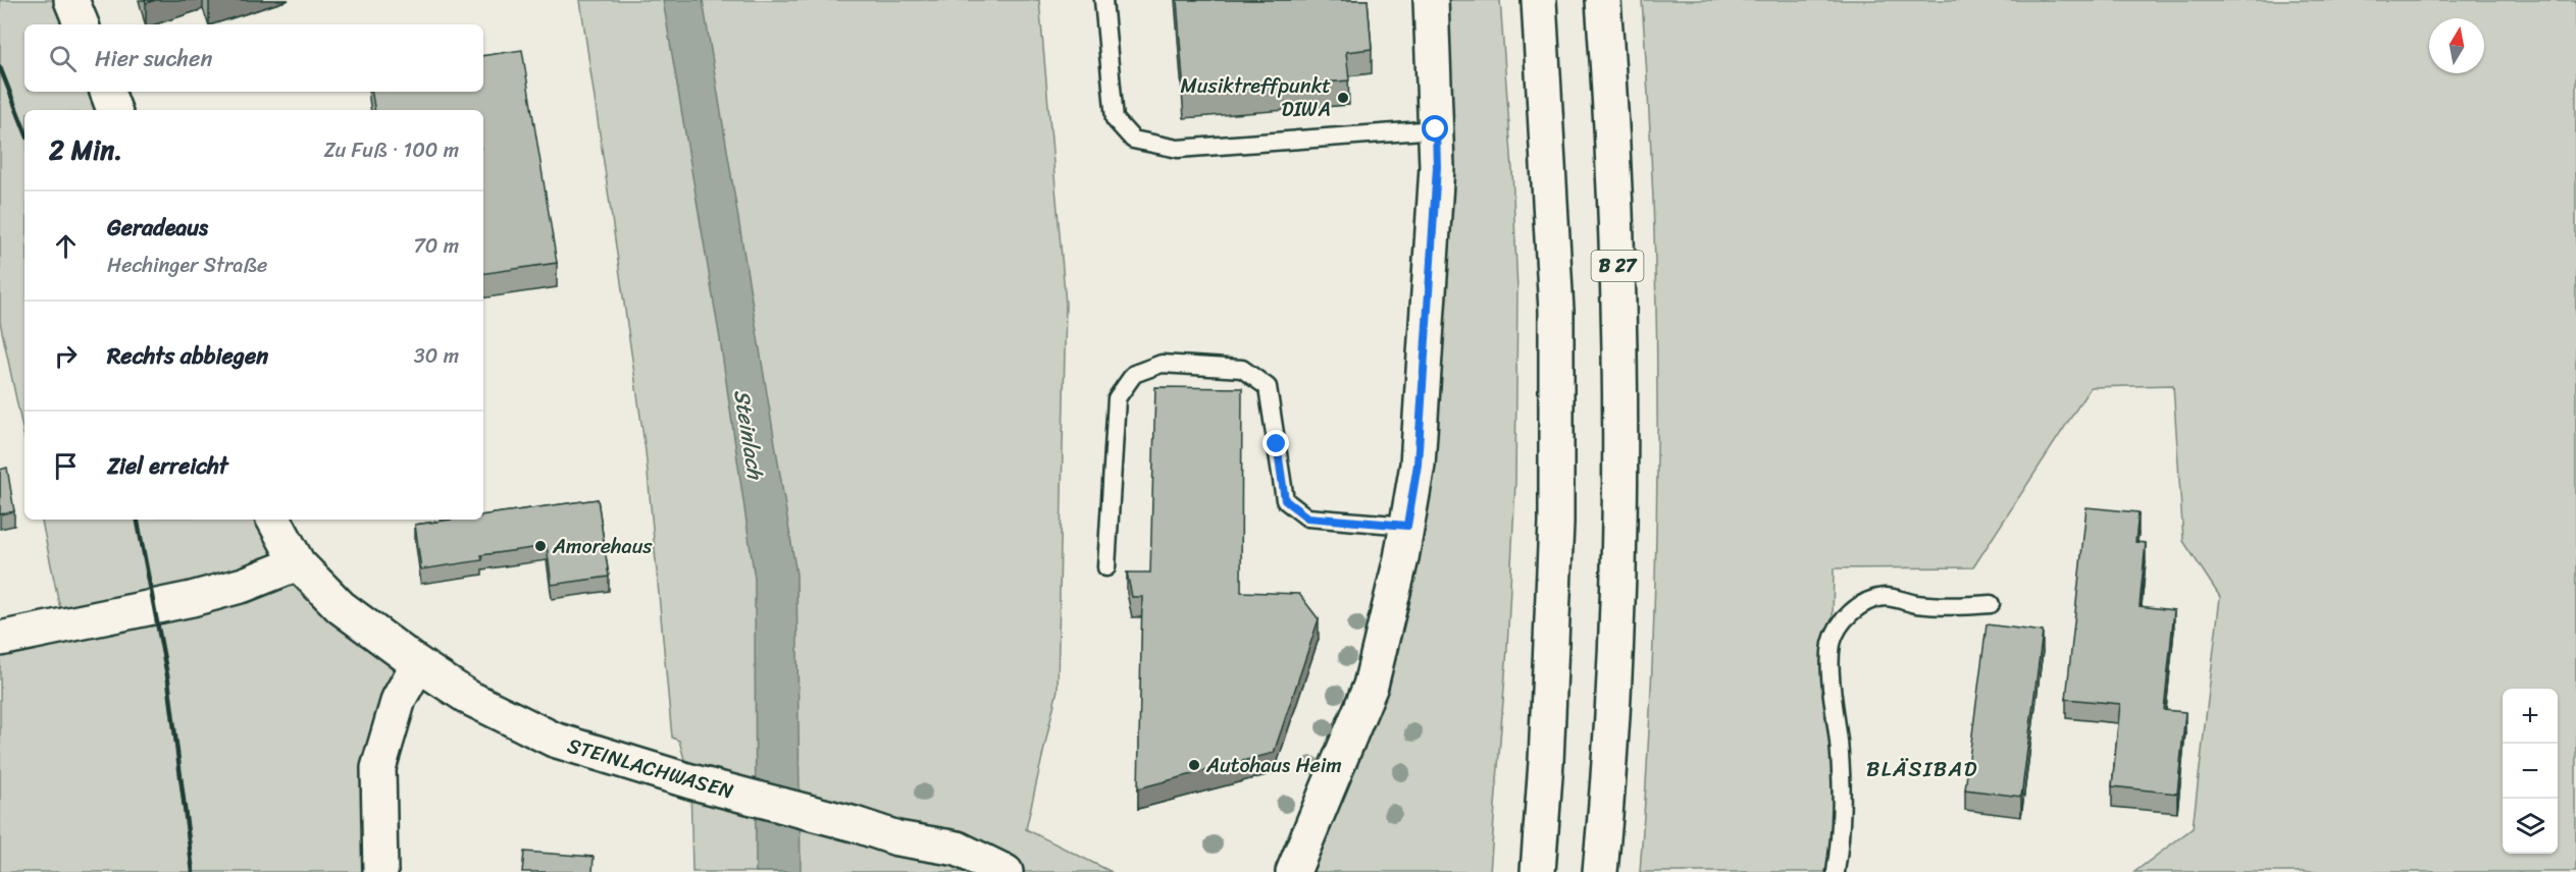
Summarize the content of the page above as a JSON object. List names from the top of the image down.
{
  "streets": {
    "main road": ["B 27", "STEINLACHWASEN"]
  },
  "districts": ["BLÄSIBAD"],
  "water": ["Steinlach"],
  "places": ["Musiktreffpunkt DIWA", "Amorehaus", "Autohaus Heim"],
  "north": "top",
  "page": {
    "search": "Hier suchen",
    "heading": ["2 Min.", "Zu Fuß · 100 m"],
    "list": [
      ["Geradeaus", "Hechinger Straße", "70 m"],
      ["Rechts abbiegen", "30 m"],
      "Ziel erreicht"
    ],
    "map_buttons": ["+", "−"]
  }
}
